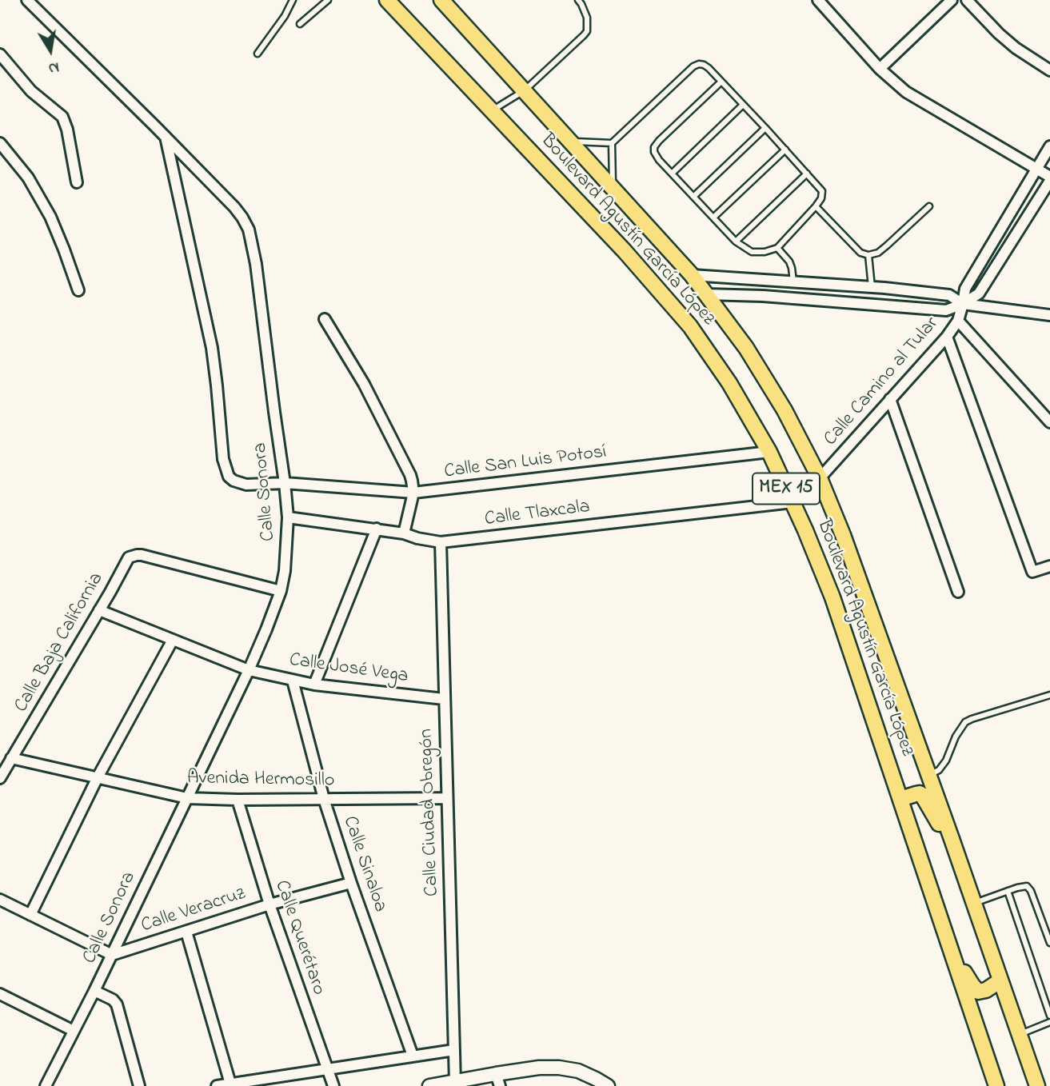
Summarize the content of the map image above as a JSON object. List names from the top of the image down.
{
  "streets": {
    "main road": ["Boulevard Agustín García López", "MEX 15"],
    "street": [
      "Calle Camino al Tular",
      "Calle San Luis Potosí",
      "Calle Sonora",
      "Calle Tlaxcala",
      "Calle Baja California",
      "Calle José Vega",
      "Avenida Hermosillo",
      "Calle Ciudad Obregón",
      "Calle Sinaloa",
      "Calle Veracruz",
      "Calle Querétaro"
    ]
  },
  "crossings": [
    ["Boulevard Agustín García López", "Calle Camino al Tular"],
    ["Boulevard Agustín García López", "Calle San Luis Potosí"],
    ["Boulevard Agustín García López", "Calle Tlaxcala"],
    ["Calle San Luis Potosí", "Calle Sonora"],
    ["Calle Sonora", "Calle Tlaxcala"],
    ["Calle Sonora", "Calle Baja California"],
    ["Calle Sonora", "Calle José Vega"],
    ["Calle Sonora", "Avenida Hermosillo"],
    ["Calle Sonora", "Calle Veracruz"],
    ["Calle Tlaxcala", "Calle Ciudad Obregón"],
    ["Calle Baja California", "Calle José Vega"],
    ["Calle Baja California", "Avenida Hermosillo"],
    ["Calle José Vega", "Calle Ciudad Obregón"],
    ["Calle José Vega", "Calle Sinaloa"],
    ["Avenida Hermosillo", "Calle Ciudad Obregón"],
    ["Avenida Hermosillo", "Calle Sinaloa"],
    ["Avenida Hermosillo", "Calle Querétaro"],
    ["Calle Sinaloa", "Calle Veracruz"],
    ["Calle Veracruz", "Calle Querétaro"]
  ],
  "north": "bottom"
}
